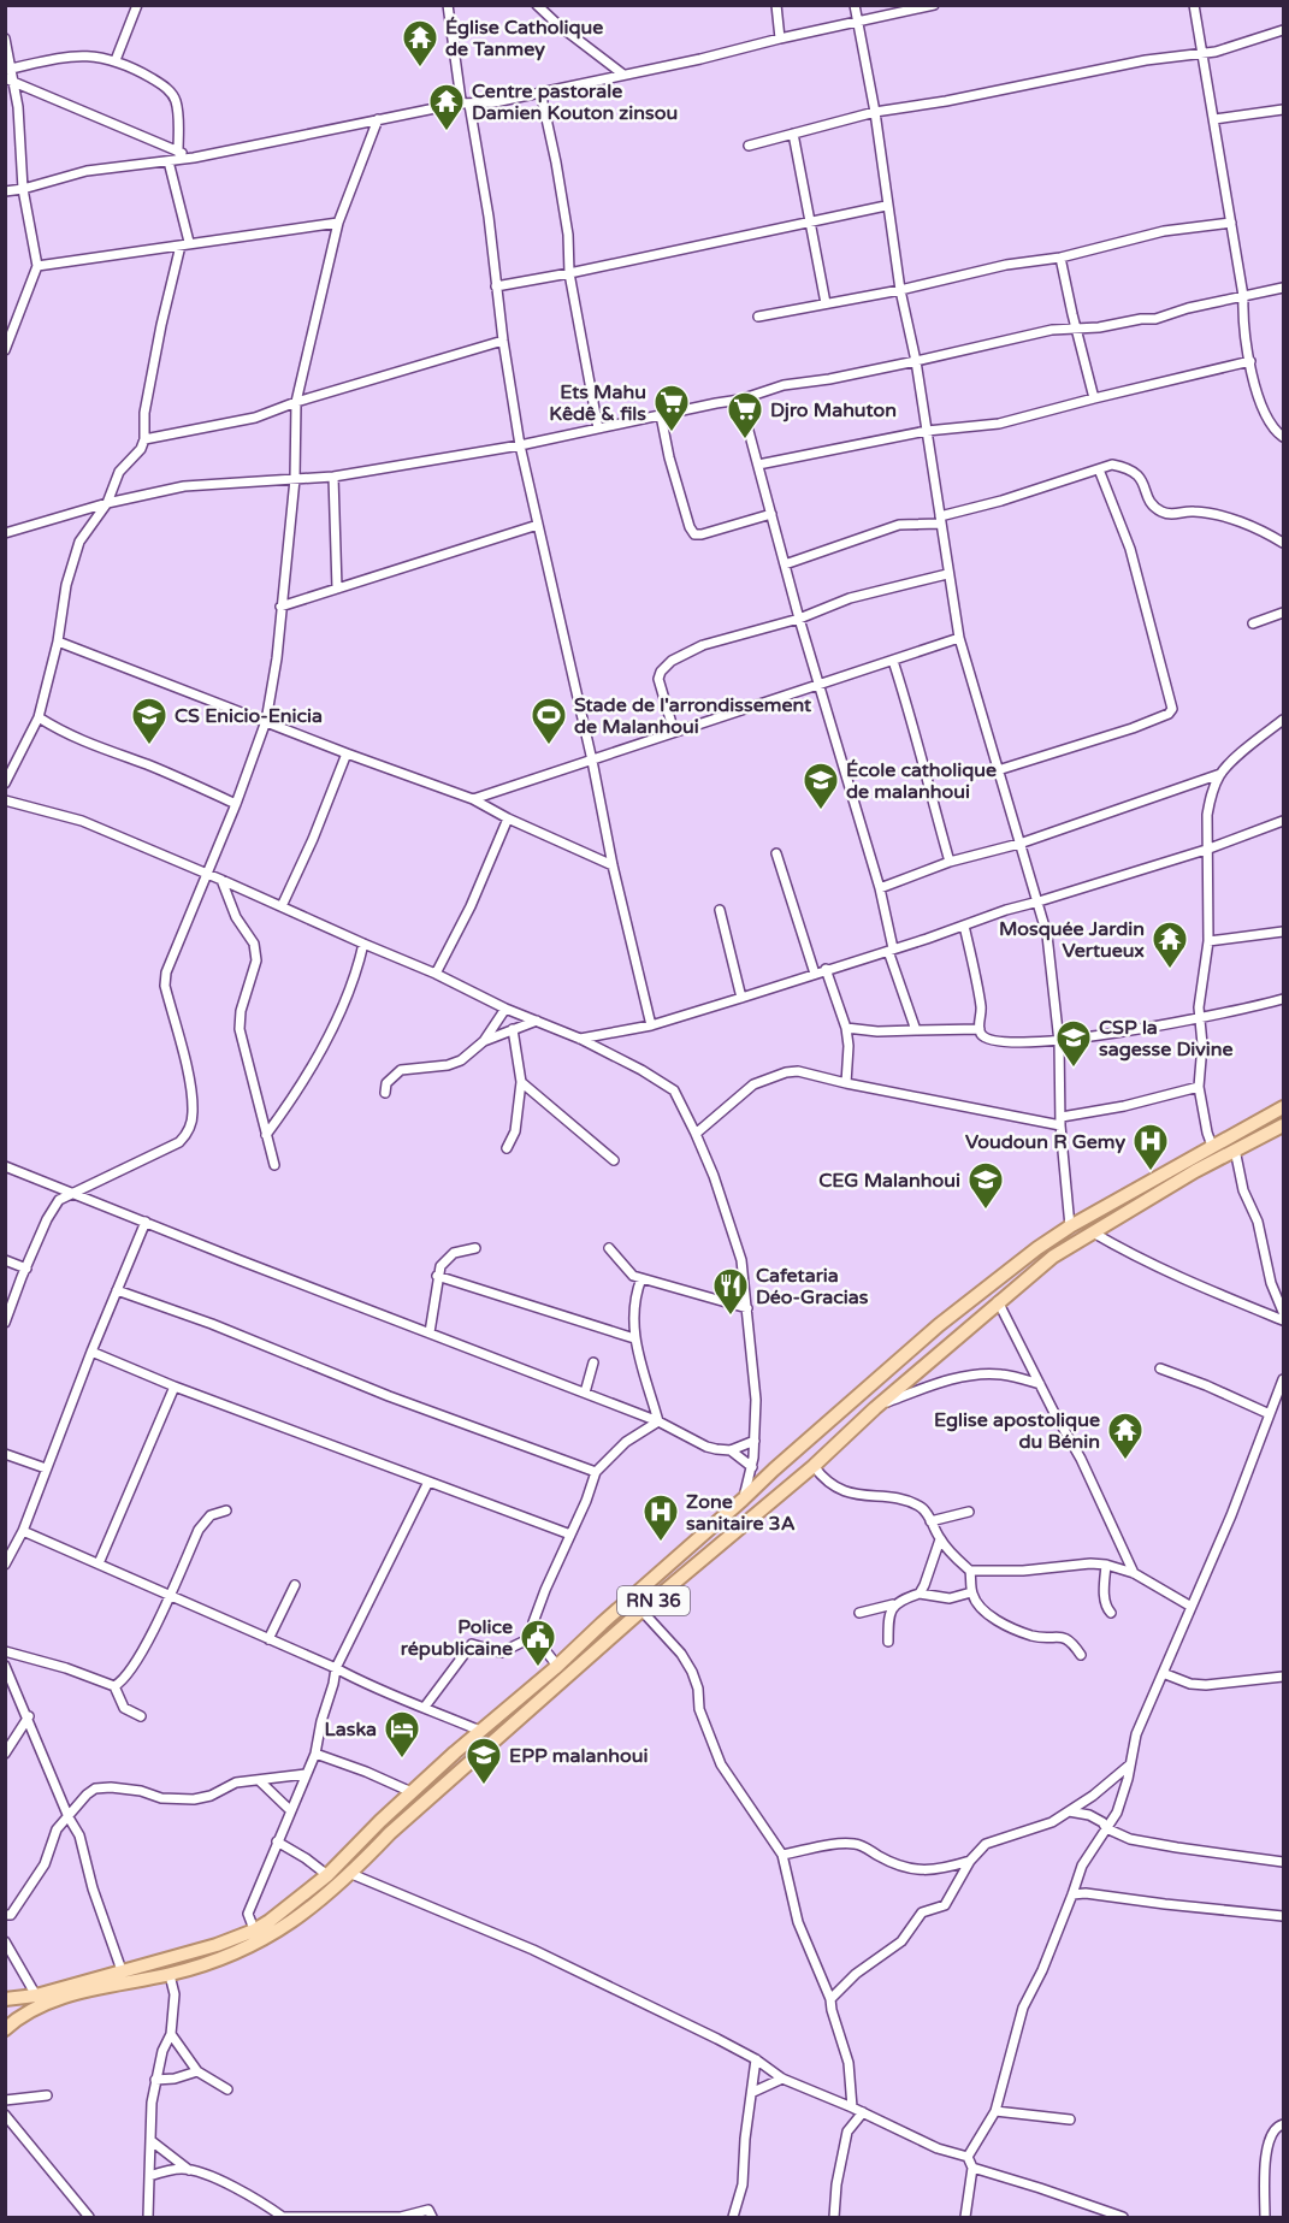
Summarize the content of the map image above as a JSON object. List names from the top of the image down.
{
  "streets": {
    "main road": ["RN 36"]
  },
  "places": {
    "temple": [
      "Église Catholique de Tanmey",
      "Centre pastorale Damien Kouton zinsou",
      "Mosquée Jardin Vertueux",
      "Eglise apostolique du Bénin"
    ],
    "supermarket": ["Ets Mahu Kêdê & fils", "Djro Mahuton"],
    "school or university": [
      "CS Enicio-Enicia",
      "École catholique de malanhoui",
      "CSP la sagesse Divine",
      "CEG Malanhoui",
      "EPP malanhoui"
    ],
    "sports": ["Stade de l'arrondissement de Malanhoui"],
    "hospital": ["Voudoun R Gemy", "Zone sanitaire 3A"],
    "restaurant": ["Cafetaria Déo-Gracias"],
    "public building": ["Police républicaine"],
    "hotel": ["Laska"]
  }
}
